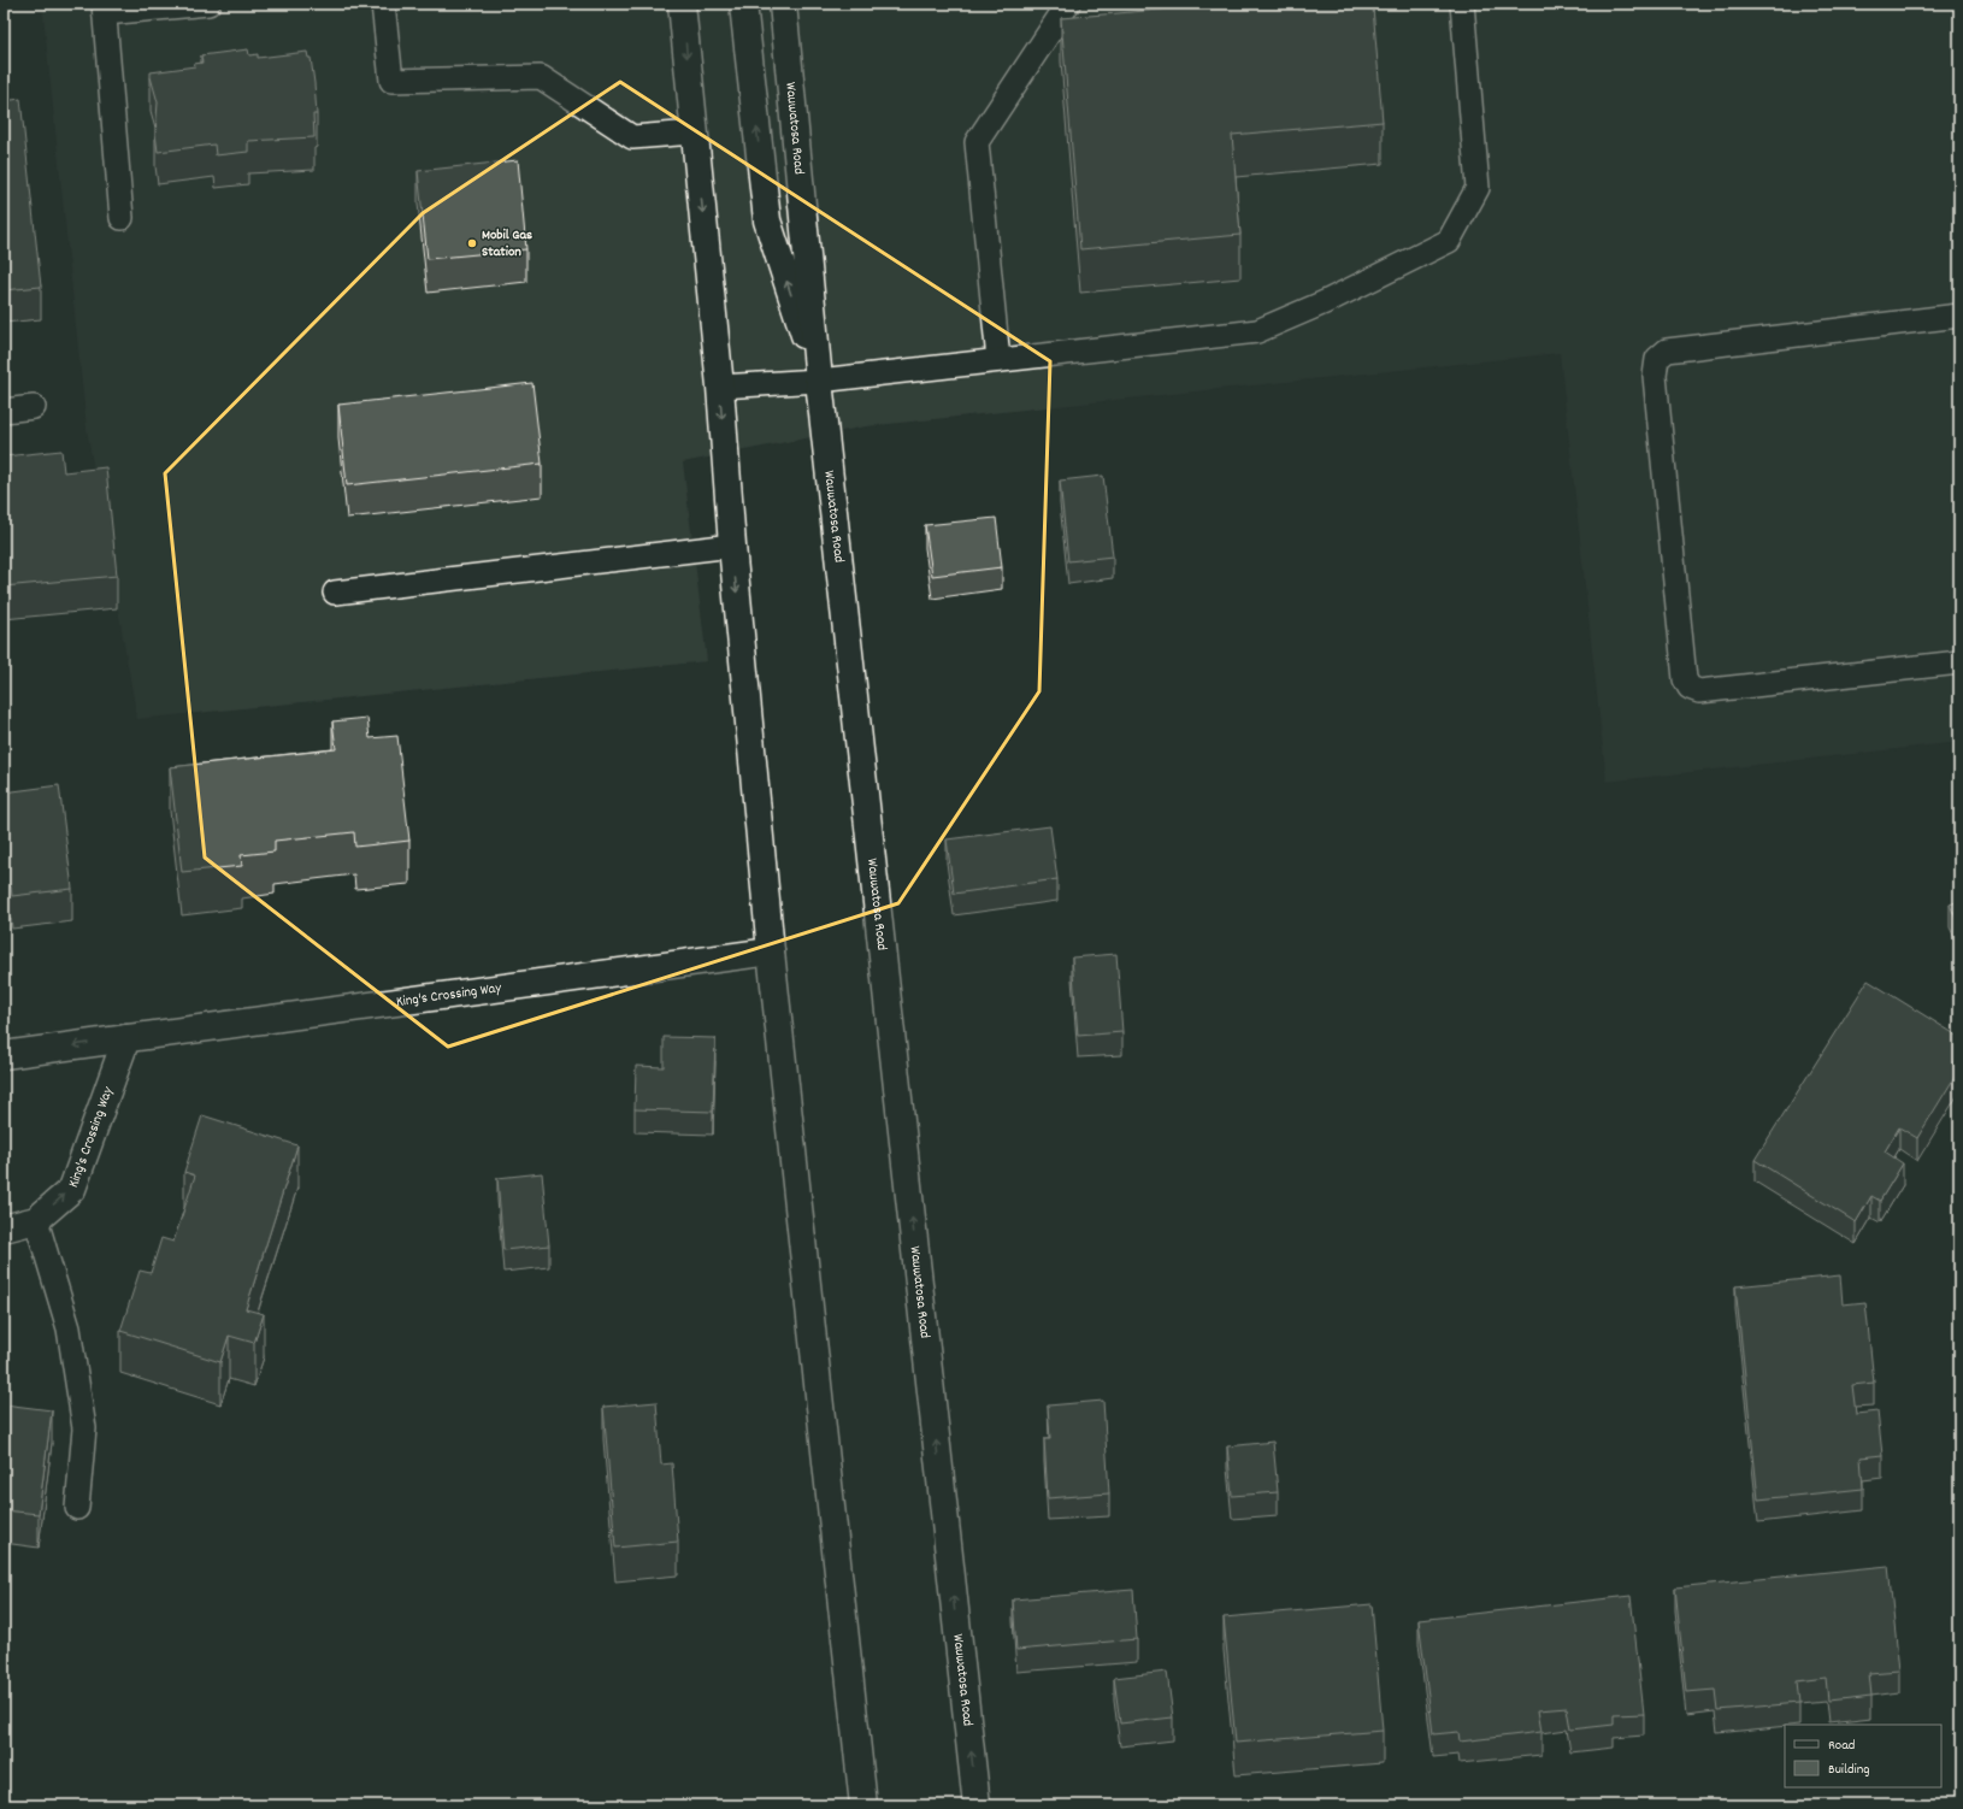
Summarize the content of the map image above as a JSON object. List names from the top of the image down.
{
  "streets": {
    "main road": ["Wauwatosa Road", "King's Crossing Way"]
  },
  "places": ["Mobil Gas Station"],
  "legend": ["Road", "Building"]
}
